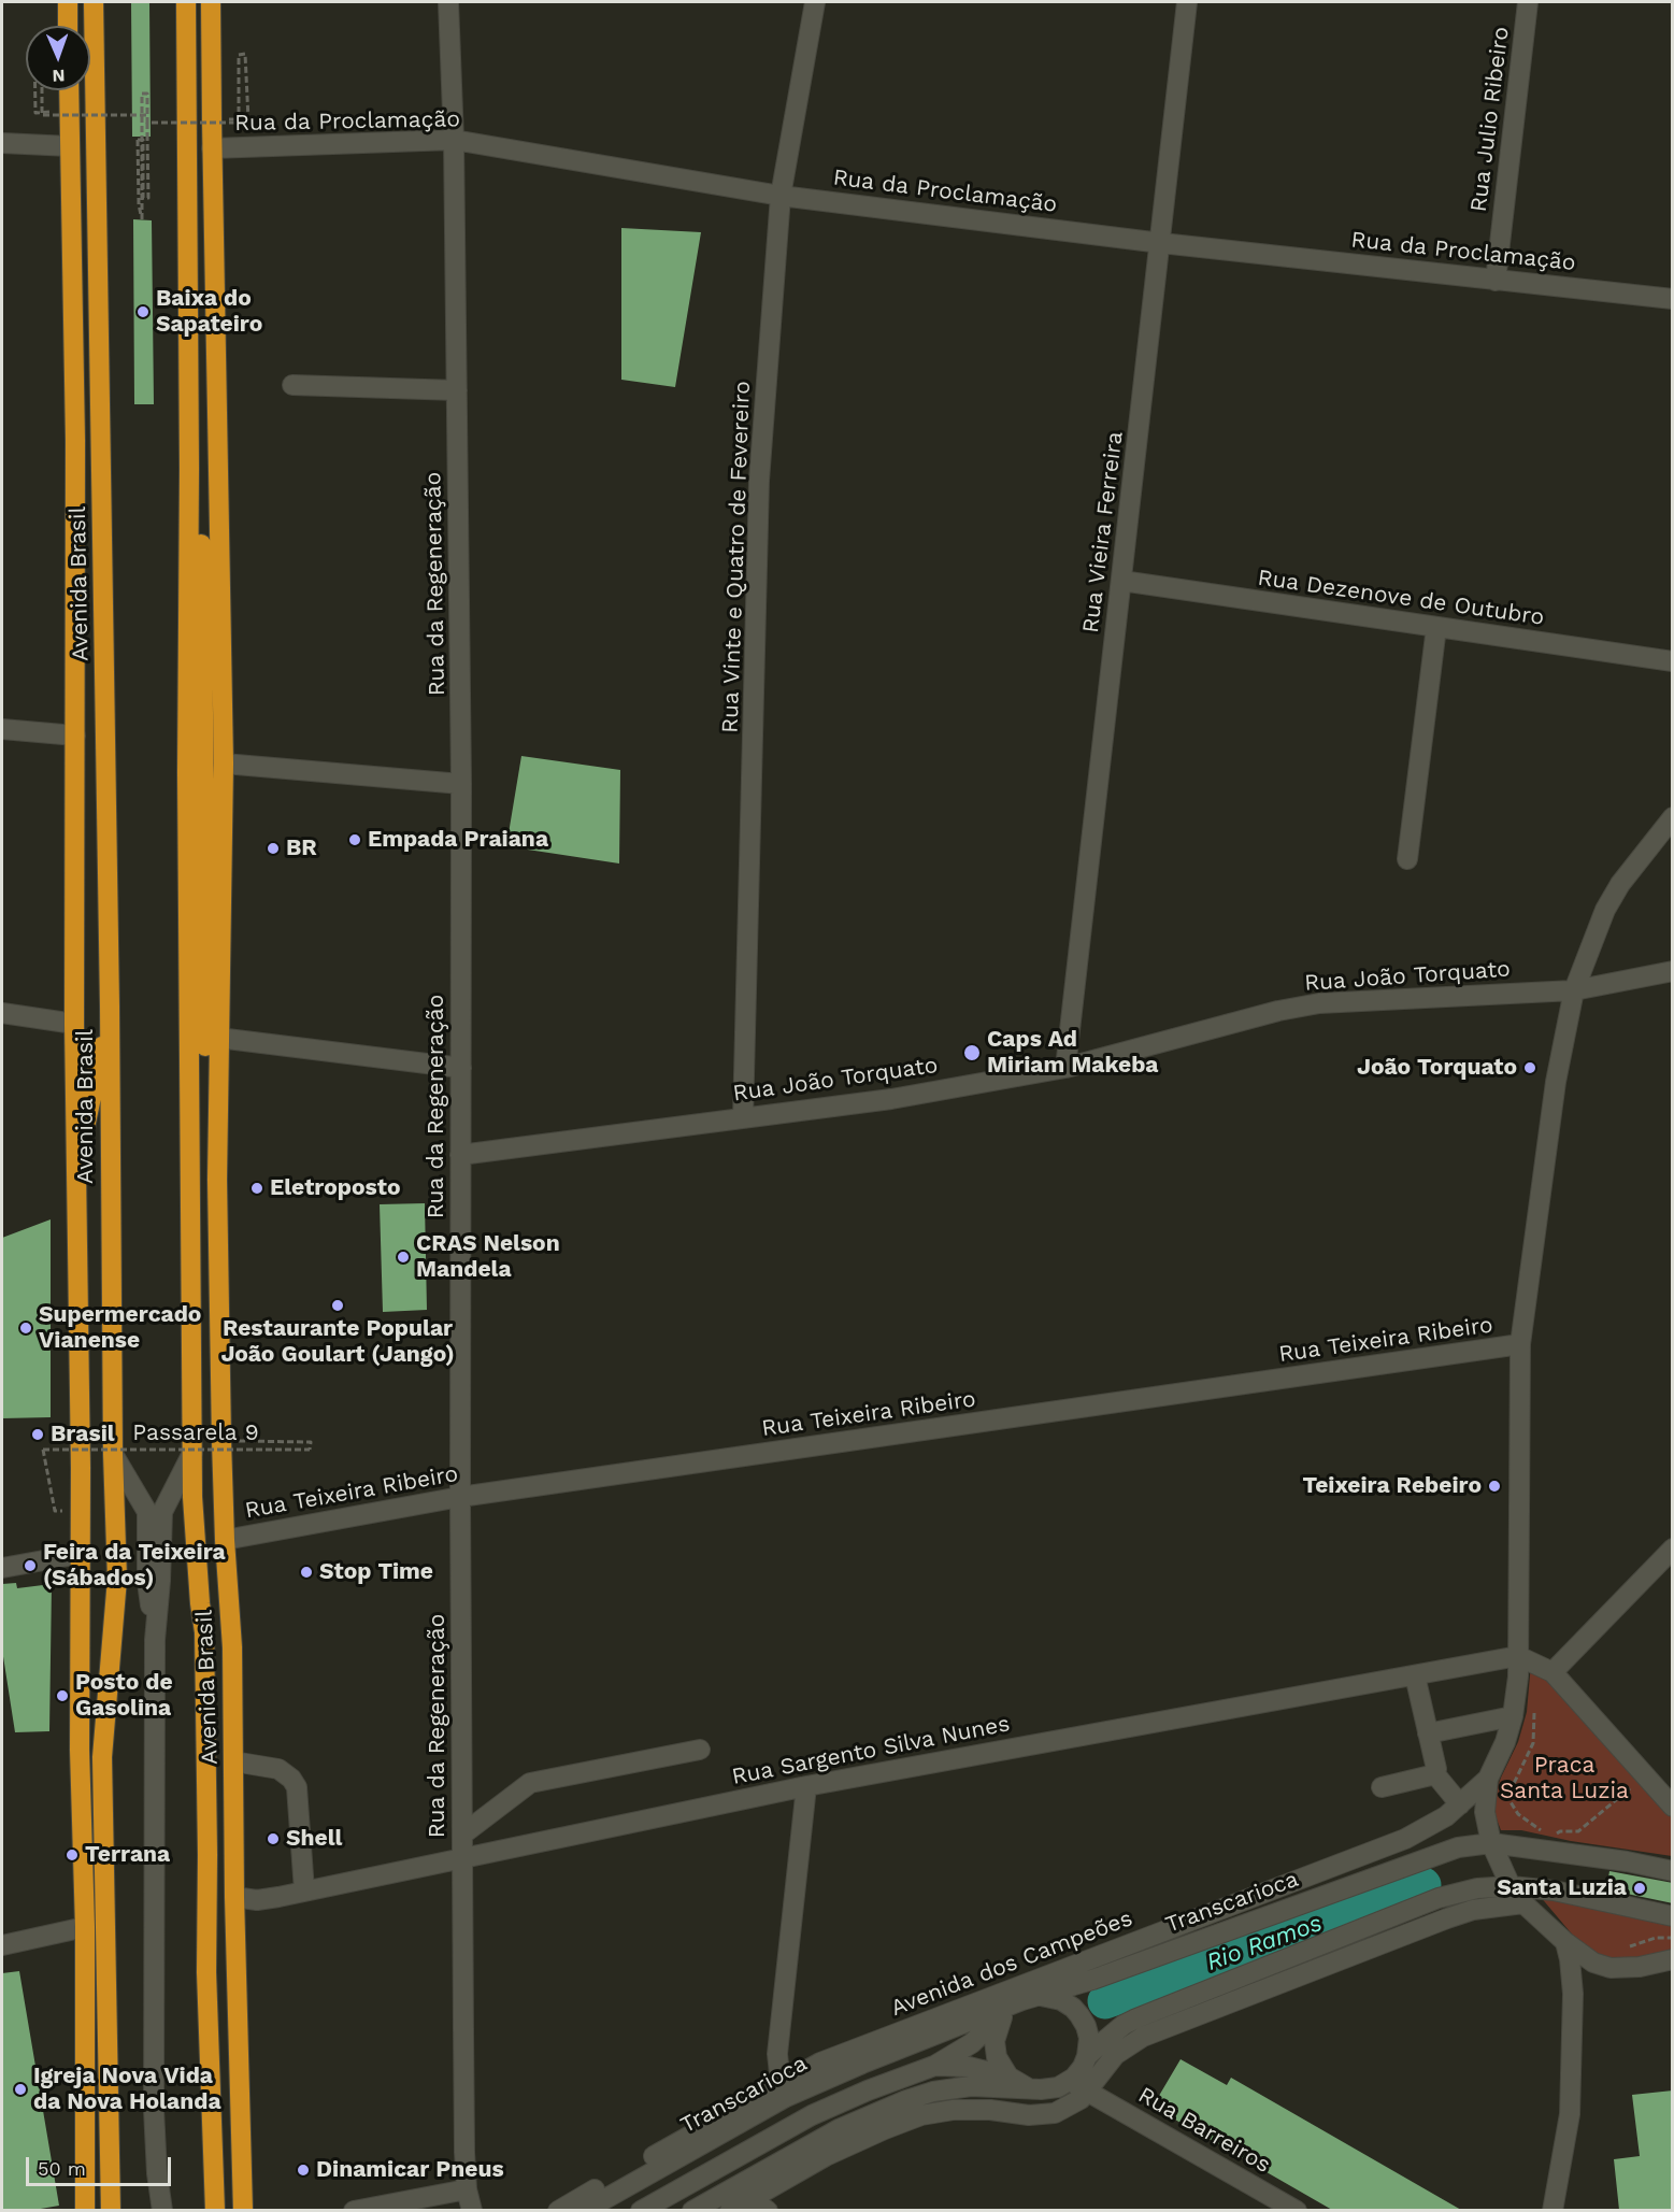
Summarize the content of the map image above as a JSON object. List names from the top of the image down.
{
  "streets": {
    "highway": ["Avenida Brasil"],
    "street": [
      "Rua Julio Ribeiro",
      "Rua da Proclamação",
      "Rua Vieira Ferreira",
      "Rua Vinte e Quatro de Fevereiro",
      "Rua da Regeneração",
      "Rua Dezenove de Outubro",
      "Rua João Torquato",
      "Rua Teixeira Ribeiro",
      "Rua Sargento Silva Nunes",
      "Transcarioca",
      "Avenida dos Campeões",
      "Rua Barreiros"
    ],
    "path": ["Passarela 9"]
  },
  "crossings": [
    ["Rua Julio Ribeiro", "Rua da Proclamação"],
    ["Rua da Proclamação", "Rua Vieira Ferreira"],
    ["Rua da Proclamação", "Rua Vinte e Quatro de Fevereiro"],
    ["Rua da Proclamação", "Avenida Brasil"],
    ["Rua da Proclamação", "Rua da Regeneração"],
    ["Rua Vieira Ferreira", "Rua Dezenove de Outubro"],
    ["Rua Vieira Ferreira", "Rua João Torquato"],
    ["Rua Vinte e Quatro de Fevereiro", "Rua João Torquato"],
    ["Avenida Brasil", "Rua Teixeira Ribeiro"],
    ["Avenida Brasil", "Passarela 9"],
    ["Avenida Brasil", "Rua Sargento Silva Nunes"],
    ["Rua da Regeneração", "Rua João Torquato"],
    ["Rua da Regeneração", "Rua Teixeira Ribeiro"],
    ["Rua da Regeneração", "Rua Sargento Silva Nunes"],
    ["Transcarioca", "Rua Barreiros"]
  ],
  "water": ["Rio Ramos"],
  "parks": ["Praca Santa Luzia"],
  "places": [
    "Baixa do Sapateiro",
    "Empada Praiana",
    "BR",
    "Caps Ad Miriam Makeba",
    "João Torquato",
    "Eletroposto",
    "CRAS Nelson Mandela",
    "Restaurante Popular João Goulart (Jango)",
    "Supermercado Vianense",
    "Brasil",
    "Teixeira Rebeiro",
    "Feira da Teixeira (Sábados)",
    "Stop Time",
    "Posto de Gasolina",
    "Shell",
    "Terrana",
    "Santa Luzia",
    "Igreja Nova Vida da Nova Holanda",
    "Dinamicar Pneus"
  ],
  "scale_bar": "50 m",
  "north": "bottom"
}
